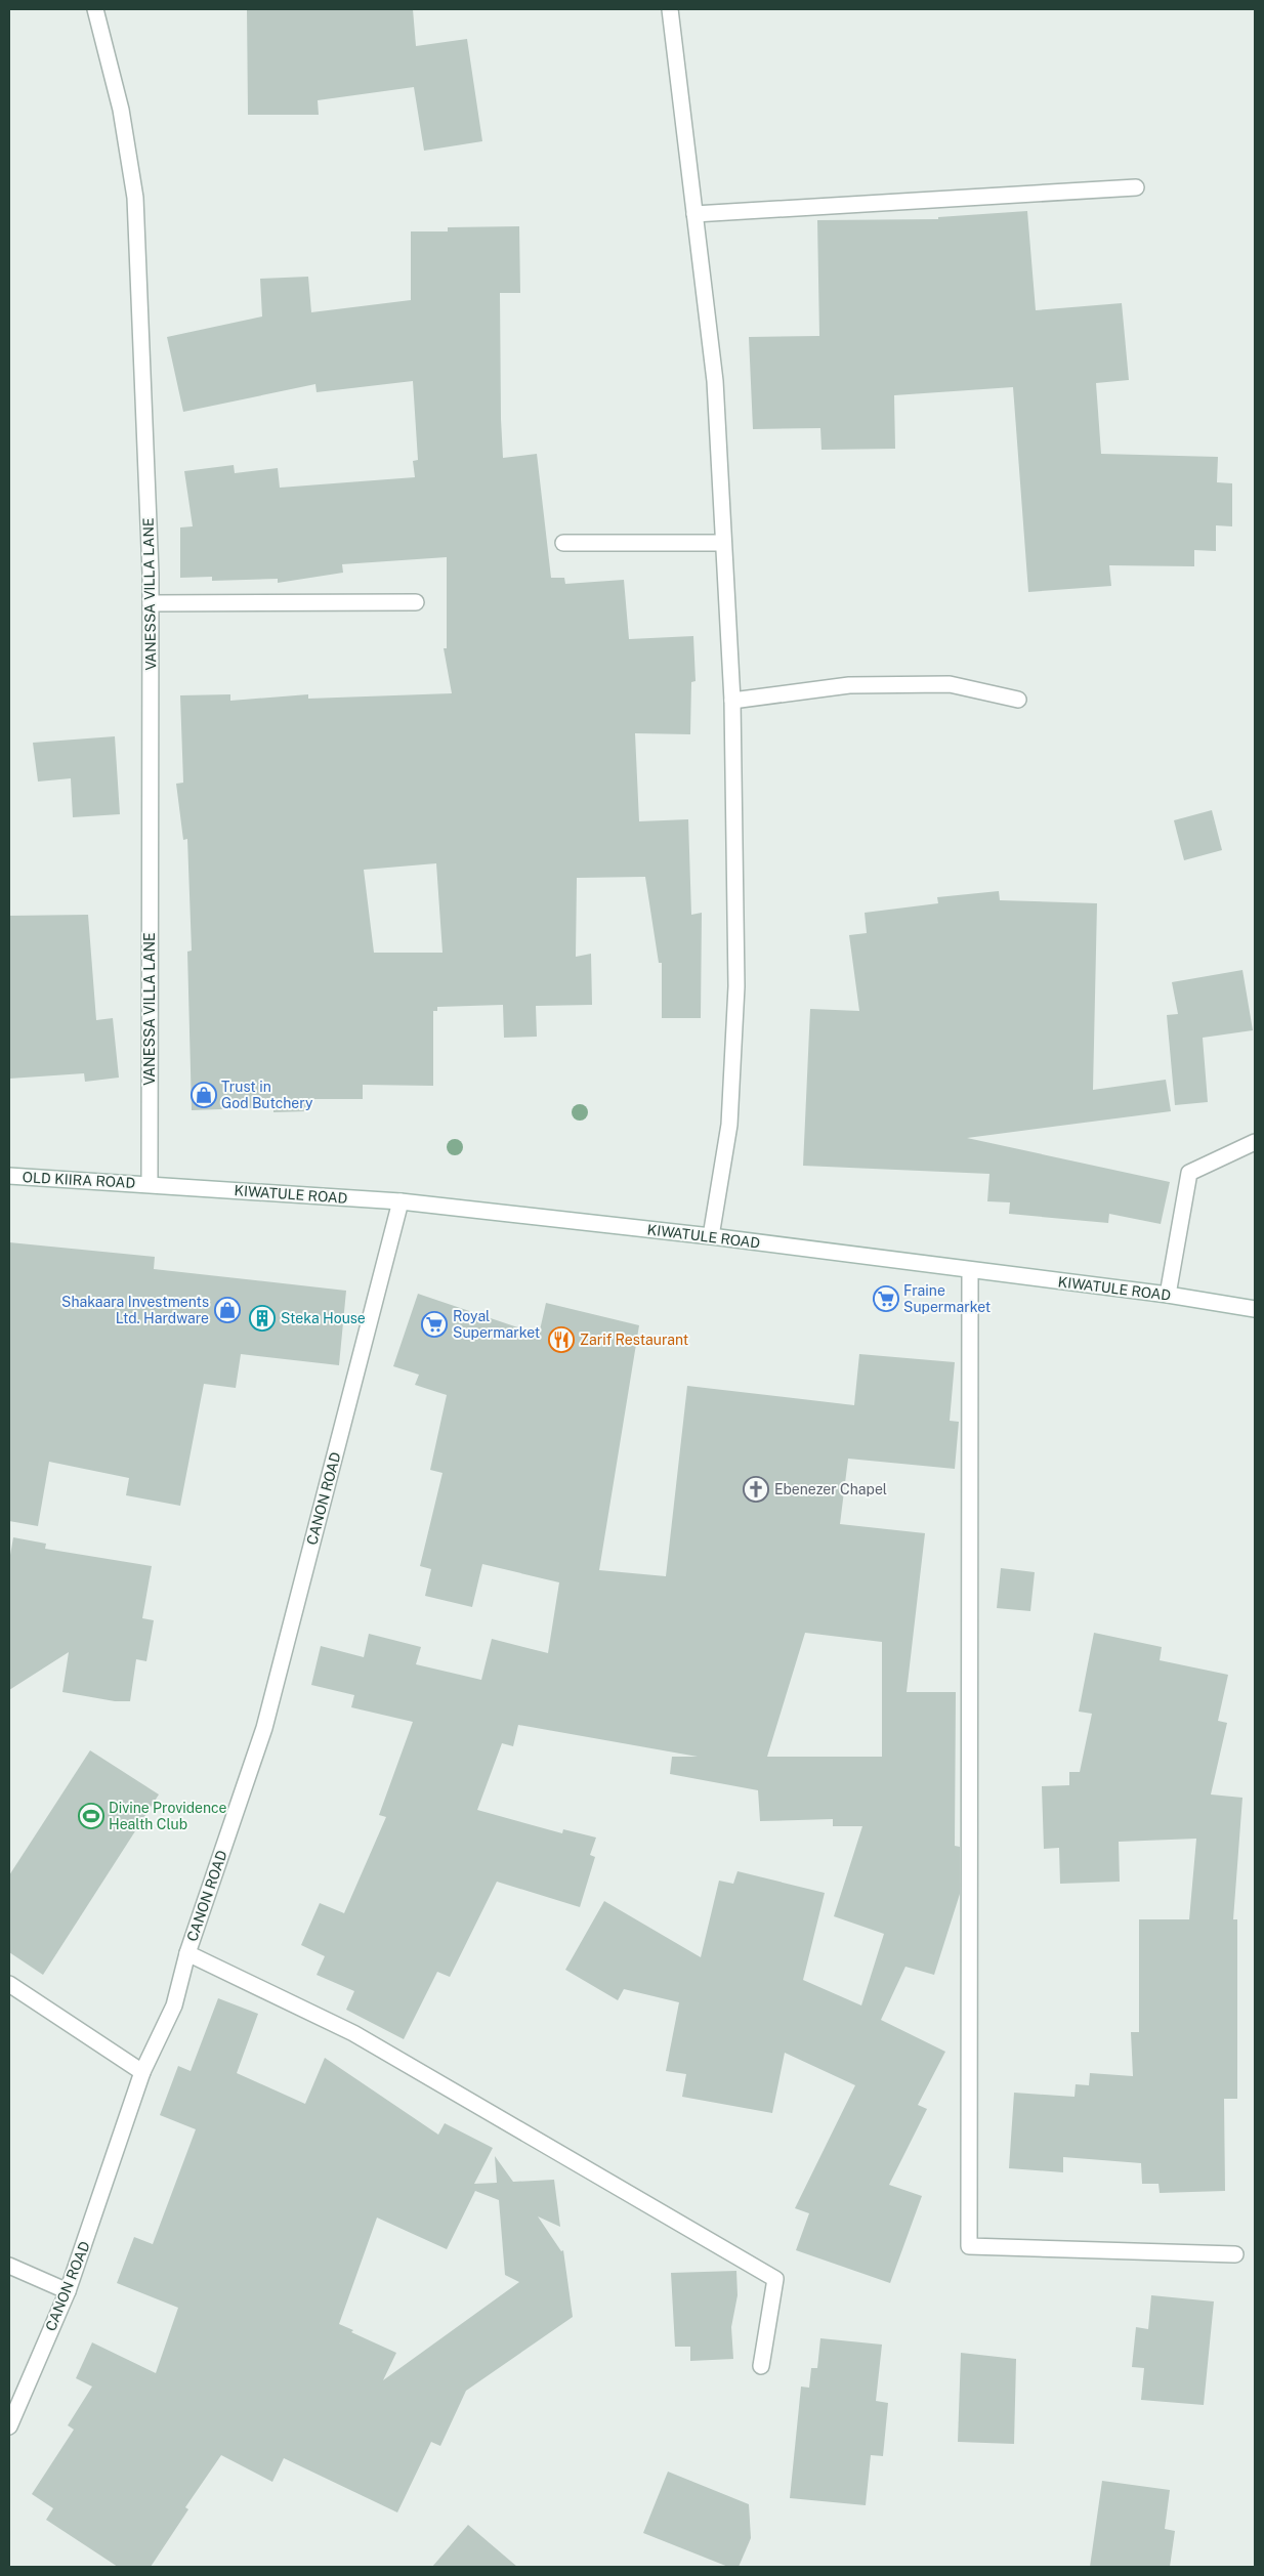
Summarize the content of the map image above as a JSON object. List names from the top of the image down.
{
  "streets": {
    "street": [
      "VANESSA VILLA LANE",
      "OLD KIIRA ROAD",
      "KIWATULE ROAD",
      "CANON ROAD"
    ]
  },
  "crossings": [
    ["VANESSA VILLA LANE", "OLD KIIRA ROAD"],
    ["VANESSA VILLA LANE", "KIWATULE ROAD"],
    ["OLD KIIRA ROAD", "KIWATULE ROAD"],
    ["KIWATULE ROAD", "CANON ROAD"]
  ],
  "places": {
    "shop": ["Trust in God Butchery", "Shakaara Investments Ltd. Hardware"],
    "supermarket": ["Fraine Supermarket", "Royal Supermarket"],
    "building": ["Steka House"],
    "restaurant": ["Zarif Restaurant"],
    "church": ["Ebenezer Chapel"],
    "sports": ["Divine Providence Health Club"]
  }
}
